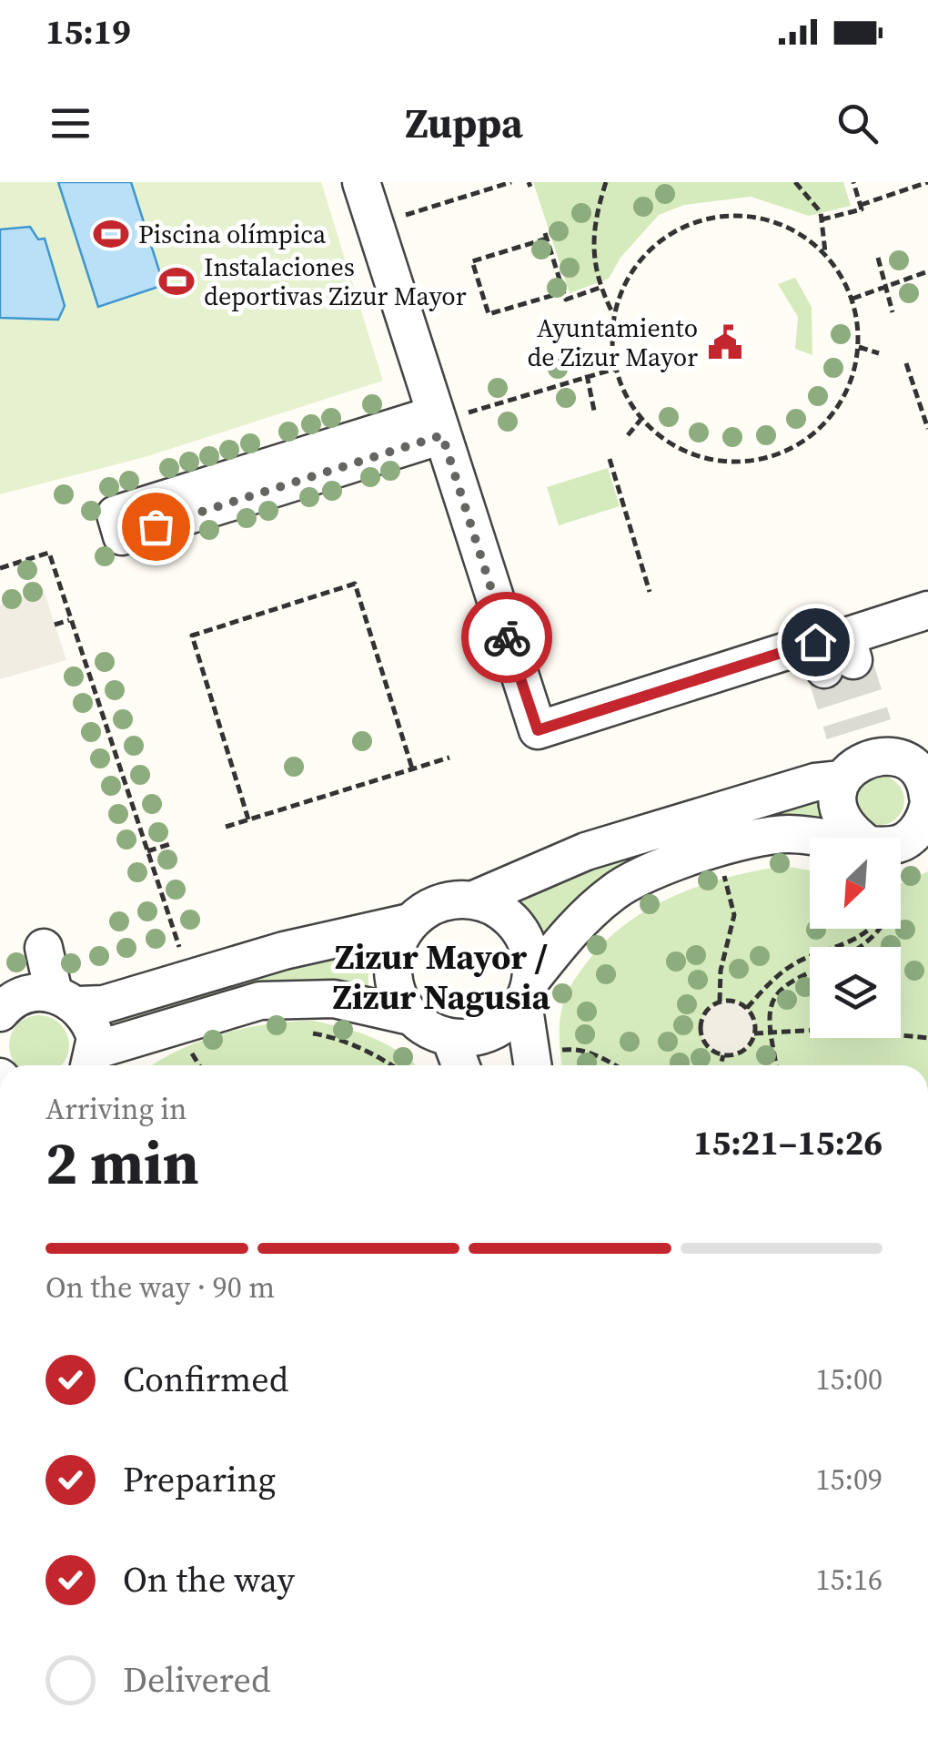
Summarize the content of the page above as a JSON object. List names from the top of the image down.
{
  "districts": ["Zizur Mayor / Zizur Nagusia"],
  "places": {
    "sports": ["Piscina olímpica", "Instalaciones deportivas Zizur Mayor"],
    "public building": ["Ayuntamiento de Zizur Mayor"]
  },
  "north": "bottom left",
  "page": {
    "status": "15:19",
    "header": "Zuppa",
    "heading": ["2 min", "Arriving in", "15:21–15:26"],
    "bar": "On the way · 90 m",
    "list": [
      ["Confirmed", "15:00"],
      ["Preparing", "15:09"],
      ["On the way", "15:16"],
      "Delivered"
    ]
  }
}
